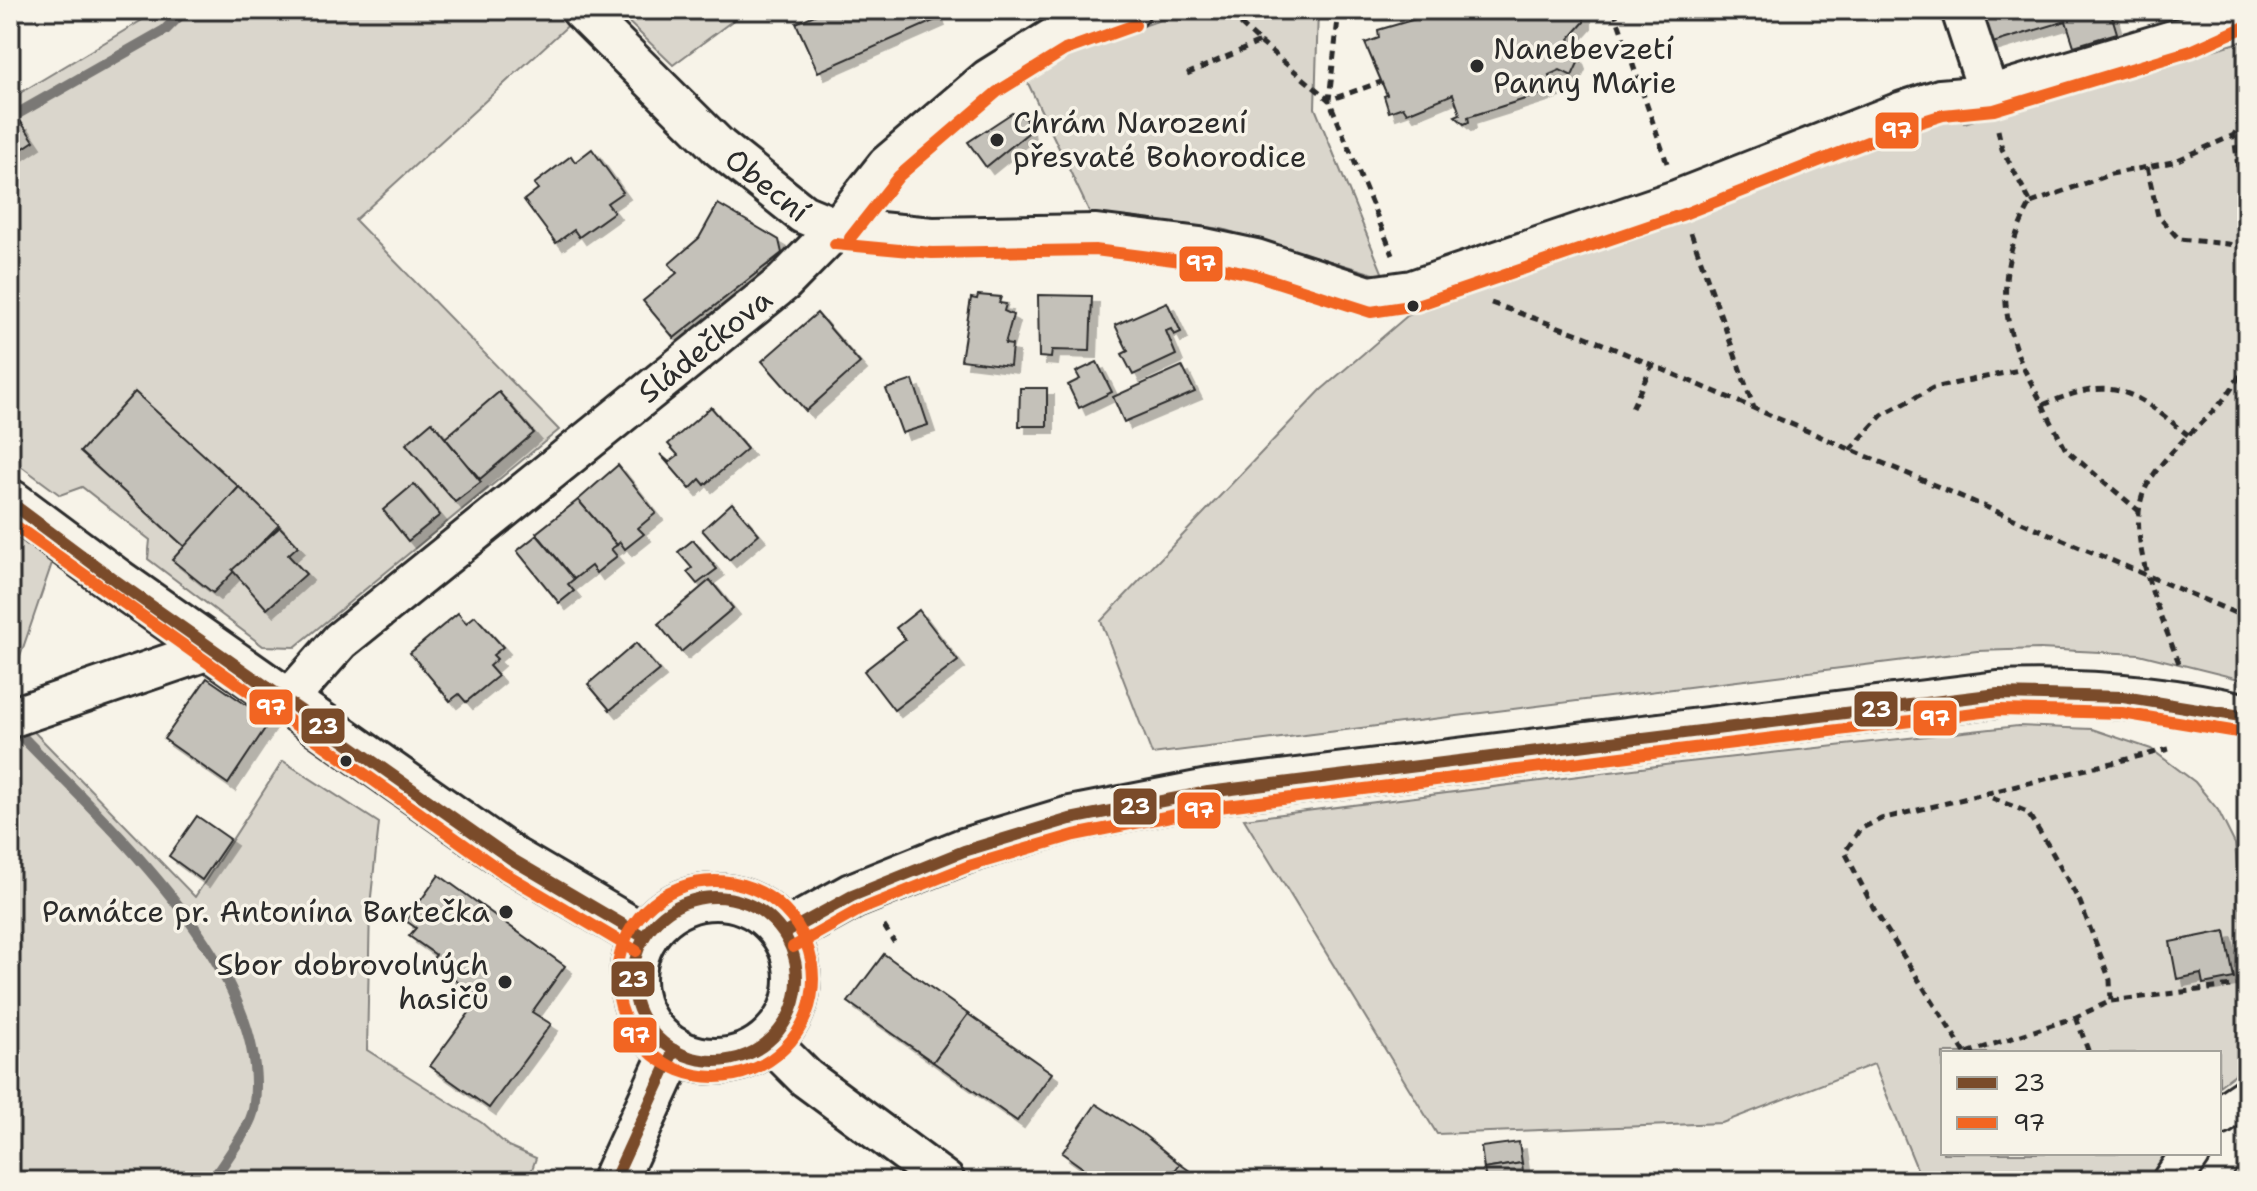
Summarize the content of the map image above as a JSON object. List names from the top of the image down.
{
  "streets": {
    "street": ["Obecní", "Sládečkova"]
  },
  "crossings": [
    ["Obecní", "Sládečkova"]
  ],
  "places": [
    "Nanebevzetí Panny Marie",
    "Chrám Narození přesvaté Bohorodice",
    "Památce pr. Antonína Bartečka",
    "Sbor dobrovolných hasičů"
  ],
  "lines": ["transit line 97", "transit line 23"],
  "legend": ["23", "97"]
}
